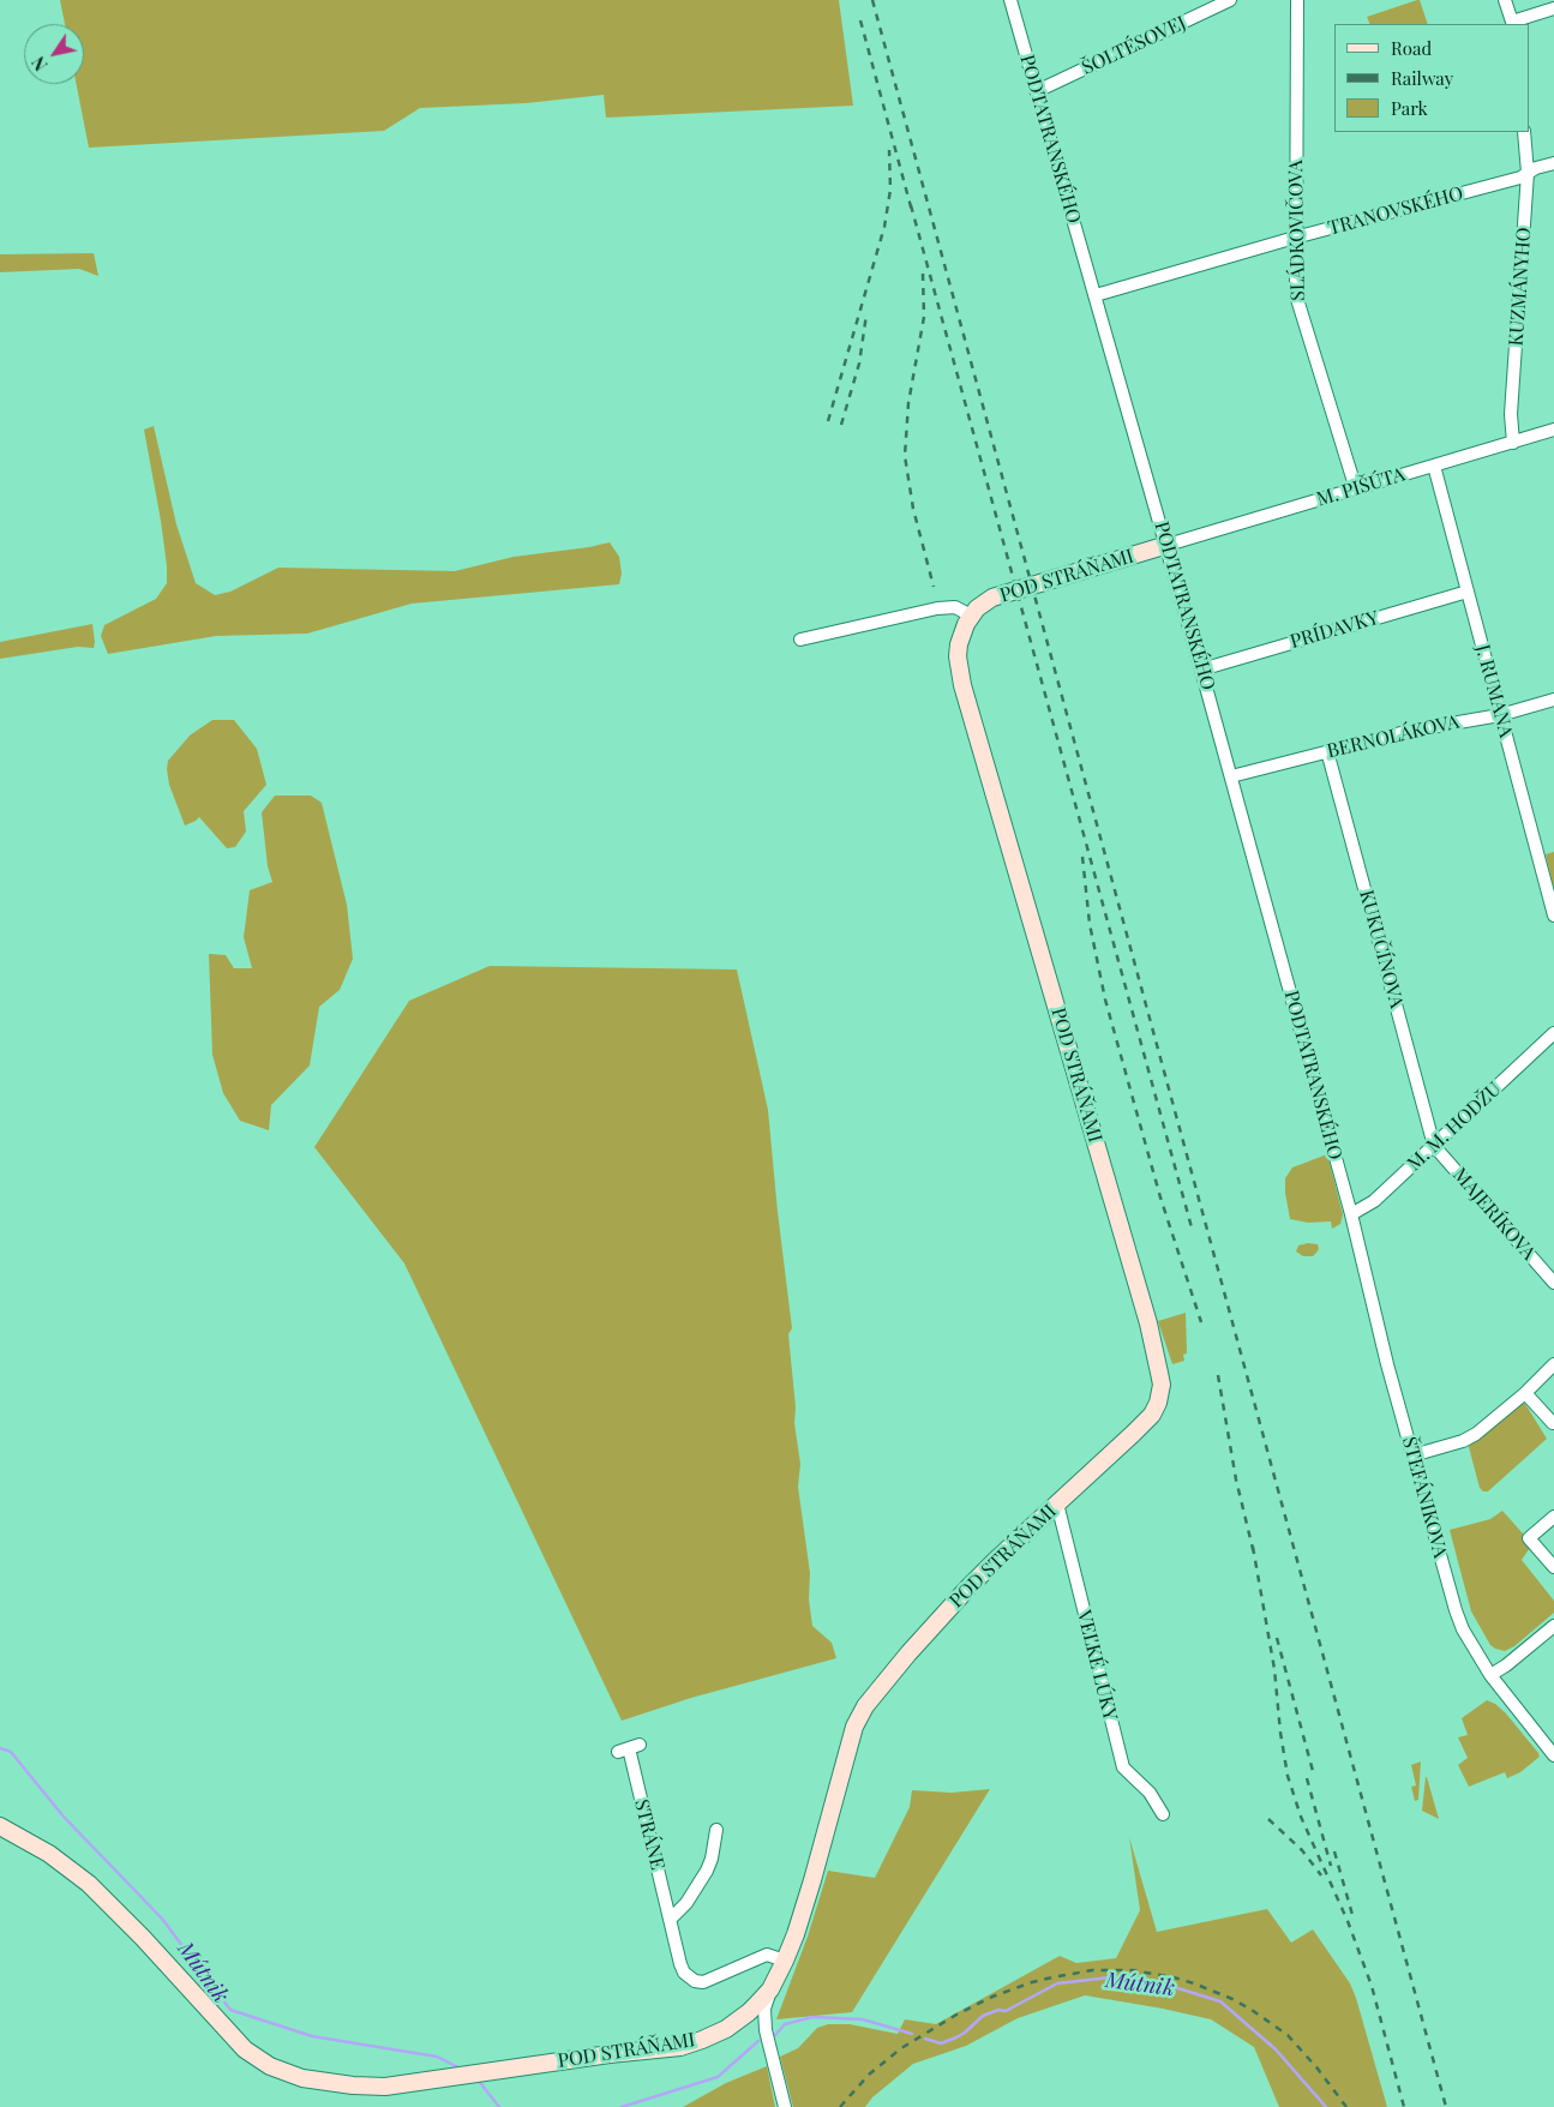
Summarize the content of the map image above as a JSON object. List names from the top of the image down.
{
  "streets": {
    "street": [
      "ŠOLTÉSOVEJ",
      "PODTATRANSKÉHO",
      "TRANOVSKÉHO",
      "SLÁDKOVIČOVA",
      "KUZMÁNYHO",
      "M. PIŠÚTA",
      "POD STRÁŇAMI",
      "PRÍDAVKY",
      "J. RUMANA",
      "BERNOLÁKOVA",
      "KUKUČÍNOVA",
      "M. M. HODŽU",
      "MAJERÍKOVA",
      "ŠTEFÁNIKOVA",
      "VEĽKÉ LÚKY",
      "STRÁNE"
    ]
  },
  "crossings": [
    ["ŠOLTÉSOVEJ", "PODTATRANSKÉHO"],
    ["PODTATRANSKÉHO", "TRANOVSKÉHO"],
    ["PODTATRANSKÉHO", "M. PIŠÚTA"],
    ["PODTATRANSKÉHO", "POD STRÁŇAMI"],
    ["PODTATRANSKÉHO", "PRÍDAVKY"],
    ["PODTATRANSKÉHO", "BERNOLÁKOVA"],
    ["PODTATRANSKÉHO", "M. M. HODŽU"],
    ["PODTATRANSKÉHO", "ŠTEFÁNIKOVA"],
    ["TRANOVSKÉHO", "SLÁDKOVIČOVA"],
    ["TRANOVSKÉHO", "KUZMÁNYHO"],
    ["SLÁDKOVIČOVA", "M. PIŠÚTA"],
    ["KUZMÁNYHO", "M. PIŠÚTA"],
    ["M. PIŠÚTA", "POD STRÁŇAMI"],
    ["M. PIŠÚTA", "J. RUMANA"],
    ["POD STRÁŇAMI", "VEĽKÉ LÚKY"],
    ["POD STRÁŇAMI", "STRÁNE"],
    ["PRÍDAVKY", "J. RUMANA"],
    ["J. RUMANA", "BERNOLÁKOVA"],
    ["BERNOLÁKOVA", "KUKUČÍNOVA"],
    ["KUKUČÍNOVA", "M. M. HODŽU"],
    ["KUKUČÍNOVA", "MAJERÍKOVA"],
    ["M. M. HODŽU", "MAJERÍKOVA"],
    ["M. M. HODŽU", "ŠTEFÁNIKOVA"]
  ],
  "water": ["Mútnik"],
  "legend": ["Road", "Railway", "Park"],
  "north": "bottom left"
}
